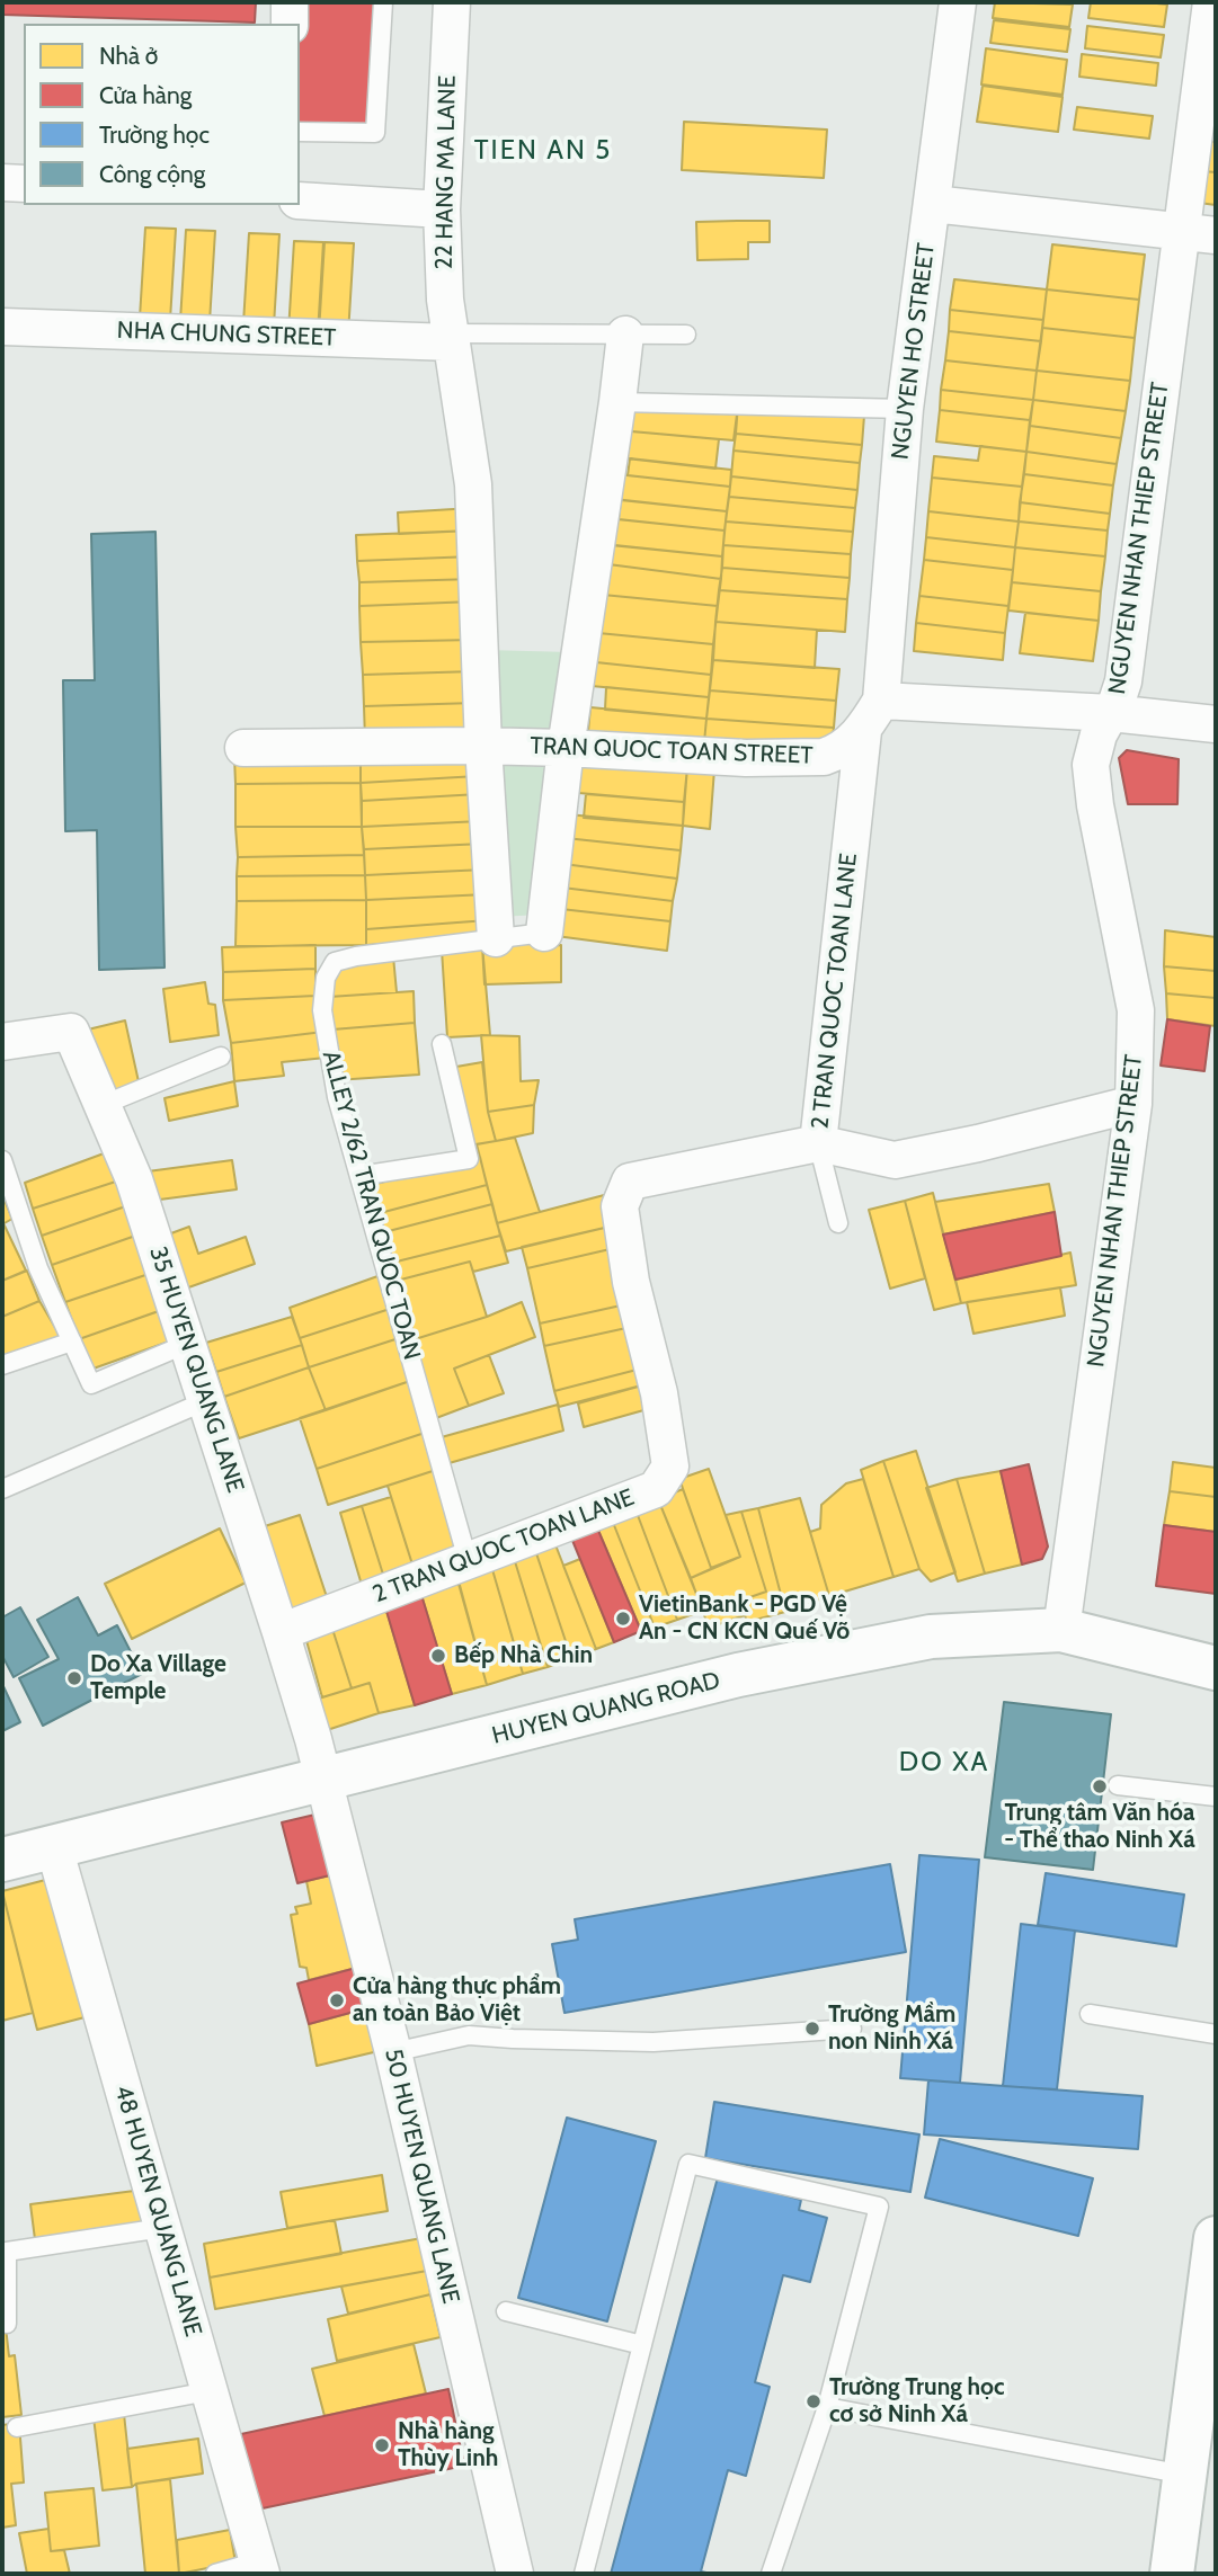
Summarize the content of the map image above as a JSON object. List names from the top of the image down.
{
  "streets": {
    "street": [
      "22 HANG MA LANE",
      "NHA CHUNG STREET",
      "NGUYEN HO STREET",
      "NGUYEN NHAN THIEP STREET",
      "TRAN QUOC TOAN STREET",
      "2 TRAN QUOC TOAN LANE",
      "35 HUYEN QUANG LANE",
      "HUYEN QUANG ROAD",
      "50 HUYEN QUANG LANE",
      "48 HUYEN QUANG LANE"
    ],
    "lane": ["ALLEY 2/62 TRAN QUOC TOAN"]
  },
  "crossings": [
    ["22 HANG MA LANE", "NHA CHUNG STREET"],
    ["22 HANG MA LANE", "TRAN QUOC TOAN STREET"],
    ["22 HANG MA LANE", "ALLEY 2/62 TRAN QUOC TOAN"],
    ["NGUYEN HO STREET", "TRAN QUOC TOAN STREET"],
    ["NGUYEN HO STREET", "2 TRAN QUOC TOAN LANE"],
    ["NGUYEN NHAN THIEP STREET", "HUYEN QUANG ROAD"],
    ["TRAN QUOC TOAN STREET", "2 TRAN QUOC TOAN LANE"],
    ["2 TRAN QUOC TOAN LANE", "ALLEY 2/62 TRAN QUOC TOAN"],
    ["2 TRAN QUOC TOAN LANE", "35 HUYEN QUANG LANE"],
    ["35 HUYEN QUANG LANE", "HUYEN QUANG ROAD"],
    ["35 HUYEN QUANG LANE", "50 HUYEN QUANG LANE"],
    ["HUYEN QUANG ROAD", "50 HUYEN QUANG LANE"],
    ["HUYEN QUANG ROAD", "48 HUYEN QUANG LANE"]
  ],
  "districts": ["TIEN AN 5", "DO XA"],
  "places": [
    "VietinBank - PGD Vệ An - CN KCN Quế Võ",
    "Bếp Nhà Chin",
    "Do Xa Village Temple",
    "Trung tâm Văn hóa - Thể thao Ninh Xá",
    "Cửa hàng thực phẩm an toàn Bảo Việt",
    "Trường Mầm non Ninh Xá",
    "Trường Trung học cơ sở Ninh Xá",
    "Nhà hàng Thùy Linh"
  ],
  "legend": [
    "Nhà ở",
    "Cửa hàng",
    "Trường học",
    "Công cộng"
  ]
}
